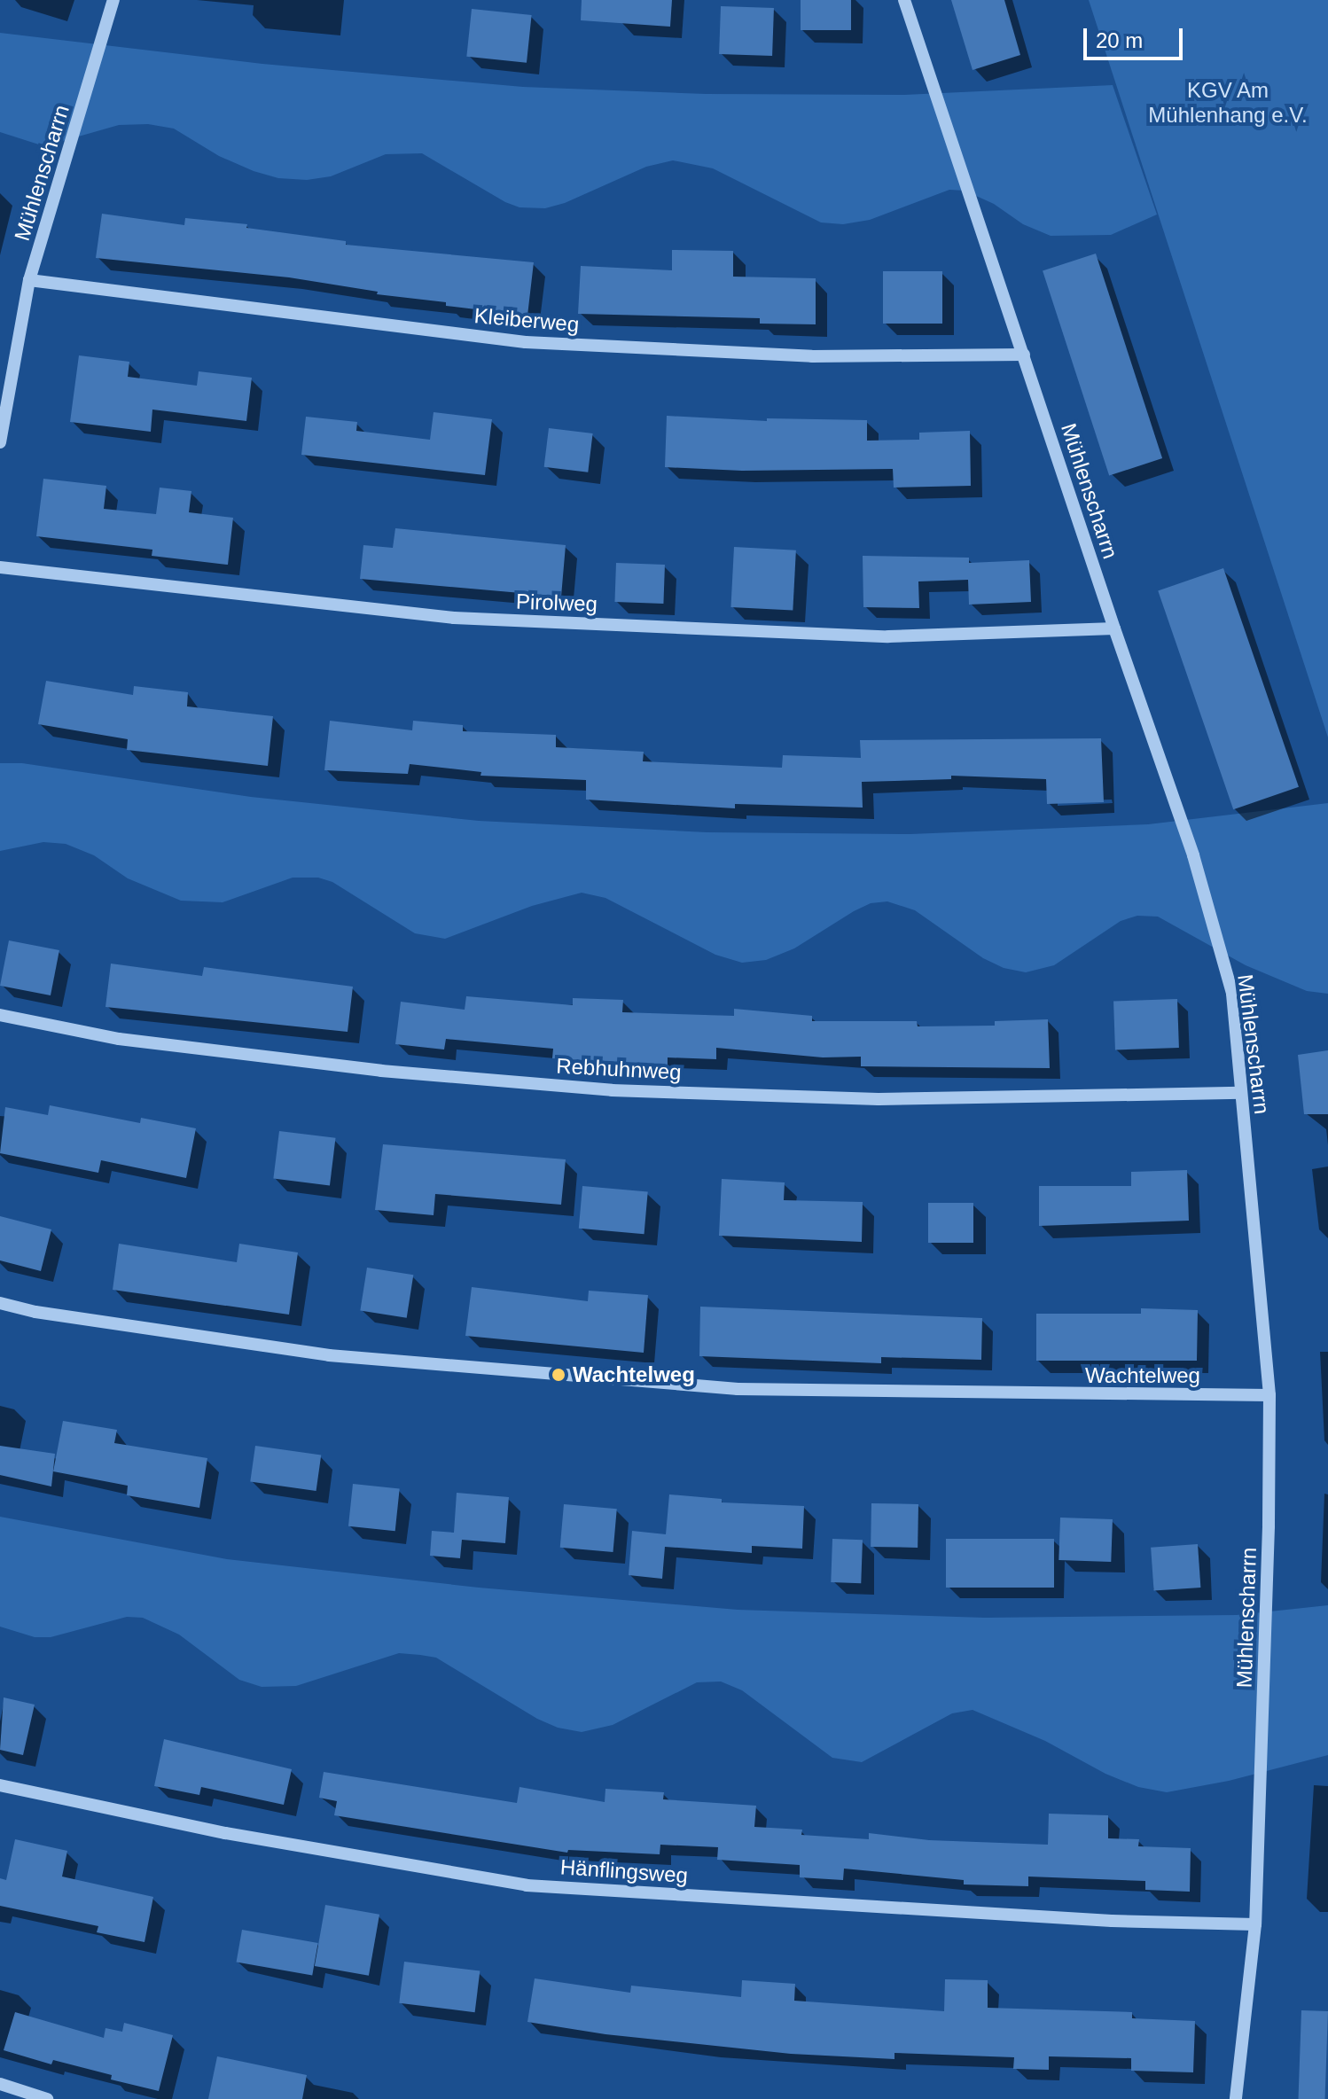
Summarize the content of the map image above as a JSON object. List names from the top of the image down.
{
  "streets": {
    "street": [
      "Mühlenscharrn",
      "Kleiberweg",
      "Pirolweg",
      "Rebhuhnweg",
      "Wachtelweg",
      "Hänflingsweg"
    ]
  },
  "crossings": [
    ["Mühlenscharrn", "Kleiberweg"],
    ["Mühlenscharrn", "Pirolweg"],
    ["Mühlenscharrn", "Rebhuhnweg"],
    ["Mühlenscharrn", "Wachtelweg"],
    ["Mühlenscharrn", "Hänflingsweg"]
  ],
  "parks": ["KGV Am Mühlenhang e.V."],
  "places": ["Wachtelweg"],
  "scale_bar": "20 m"
}
